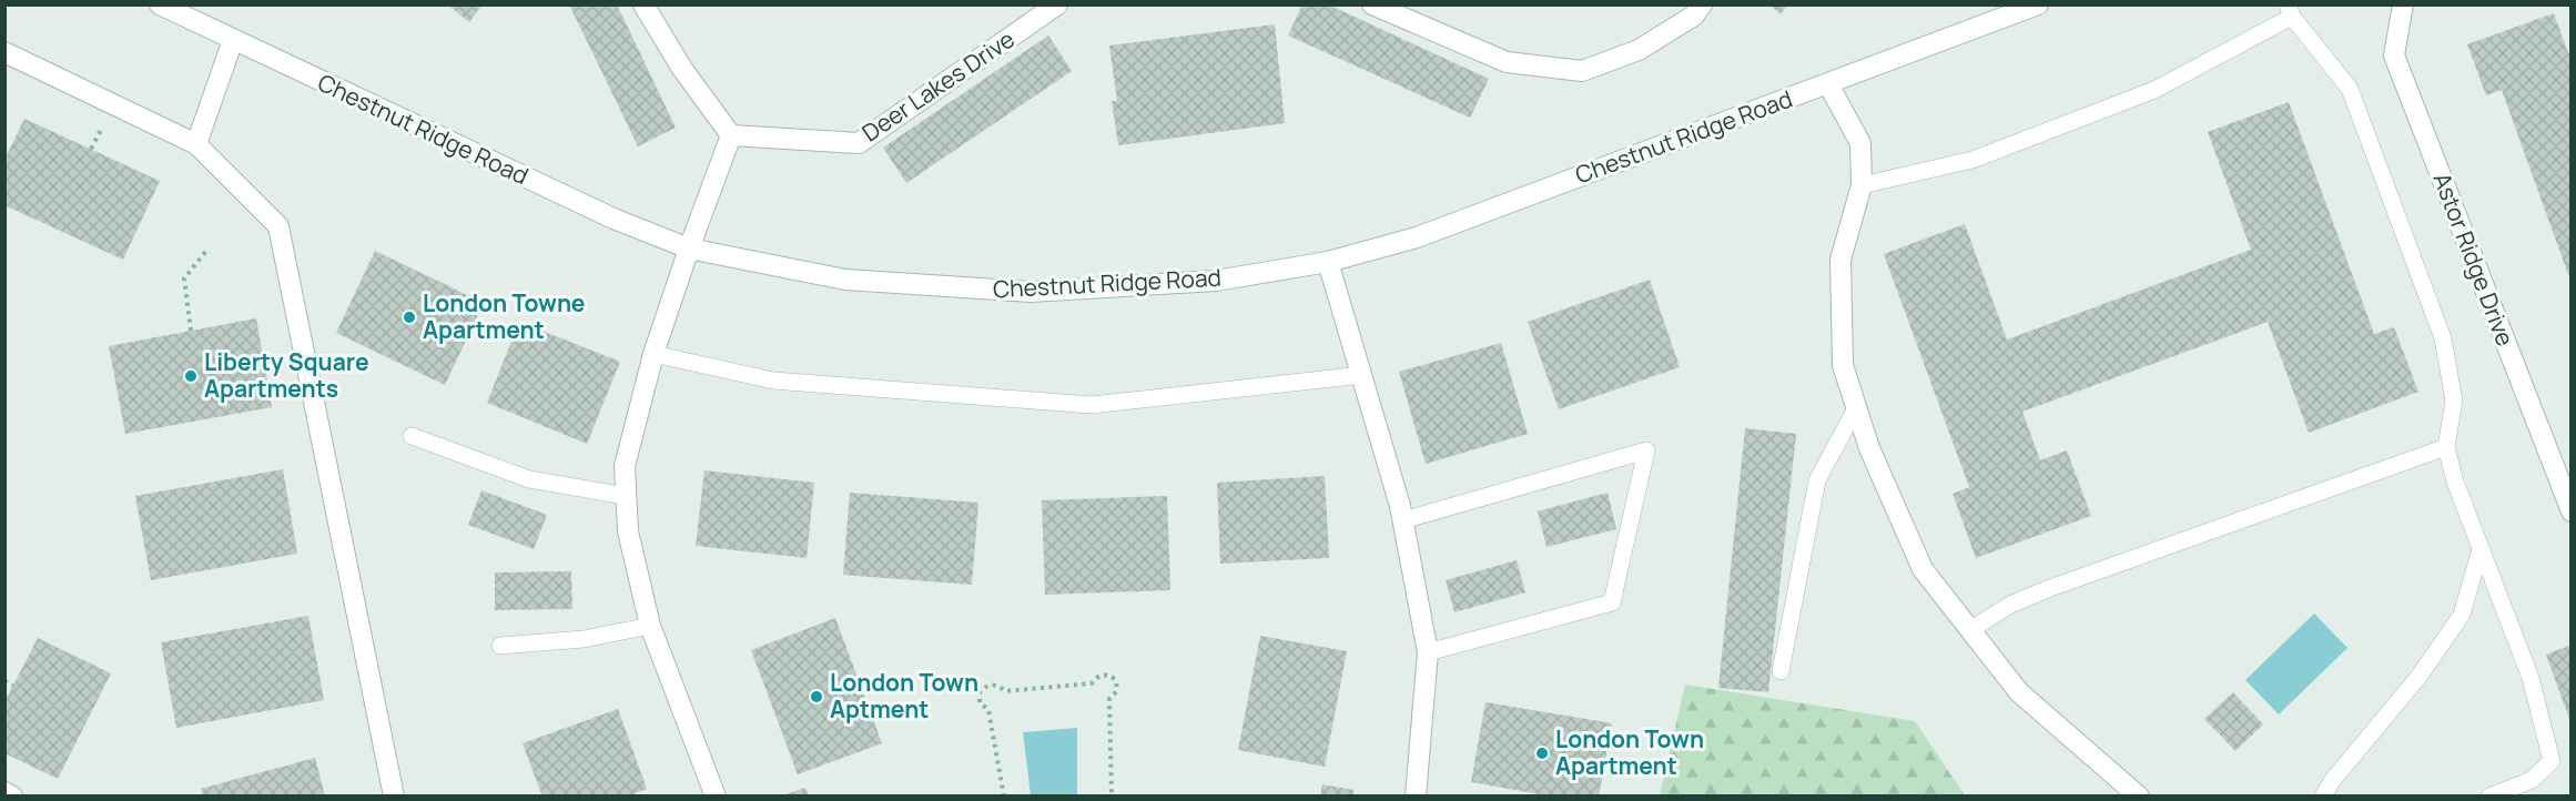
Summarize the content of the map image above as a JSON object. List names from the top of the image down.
{
  "streets": {
    "street": ["Deer Lakes Drive", "Chestnut Ridge Road", "Astor Ridge Drive"]
  },
  "places": [
    "London Towne Apartment",
    "Liberty Square Apartments",
    "London Town Aptment",
    "London Town Apartment"
  ]
}
